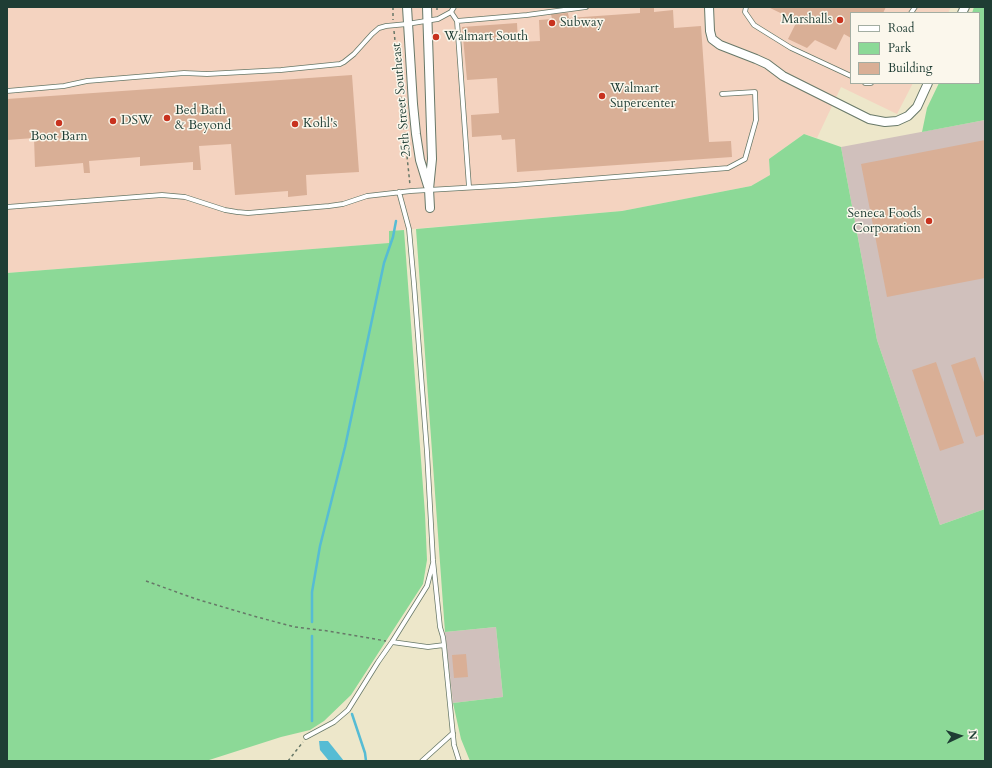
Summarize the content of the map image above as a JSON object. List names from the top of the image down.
{
  "streets": {
    "street": ["25th Street Southeast"]
  },
  "places": [
    "Marshalls",
    "Subway",
    "Walmart South",
    "Walmart Supercenter",
    "Bed Bath & Beyond",
    "DSW",
    "Boot Barn",
    "Kohl's",
    "Seneca Foods Corporation"
  ],
  "legend": ["Road", "Park", "Building"],
  "north": "right"
}
